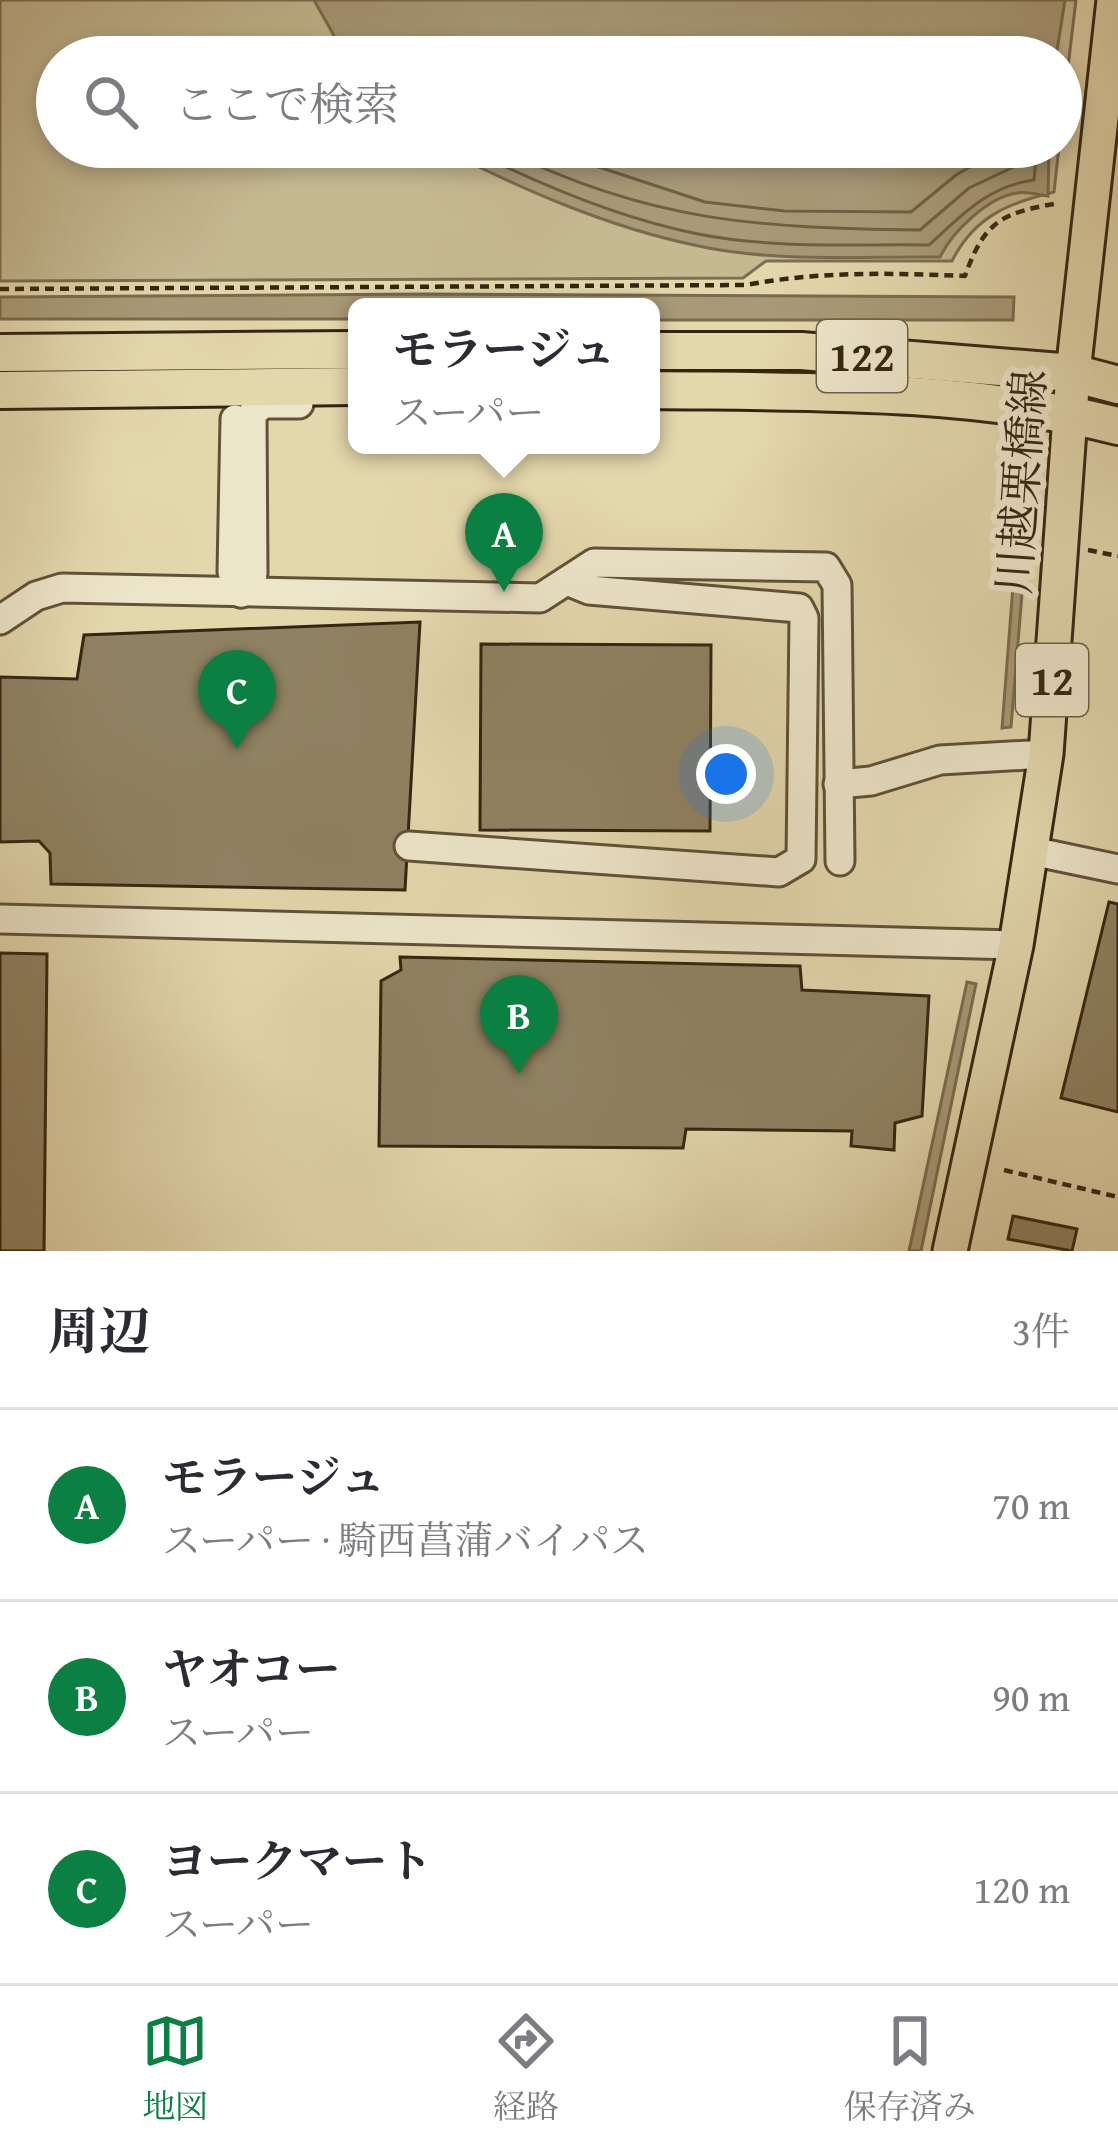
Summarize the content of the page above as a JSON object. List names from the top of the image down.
{
  "streets": {
    "highway": ["122"],
    "main road": ["川越栗橋線", "12"]
  },
  "crossings": [
    ["122", "川越栗橋線"]
  ],
  "page": {
    "search": "ここで検索",
    "popup": ["モラージュ", "スーパー"],
    "pins": ["A", "C", "B"],
    "heading": ["周辺", "3件"],
    "list": [
      {
        "mark": "A",
        "name": "モラージュ",
        "note": "スーパー · 騎西菖蒲バイパス",
        "value": "70 m"
      },
      {
        "mark": "B",
        "name": "ヤオコー",
        "note": "スーパー",
        "value": "90 m"
      },
      {
        "mark": "C",
        "name": "ヨークマート",
        "note": "スーパー",
        "value": "120 m"
      }
    ],
    "nav": ["地図", "経路", "保存済み"]
  }
}
